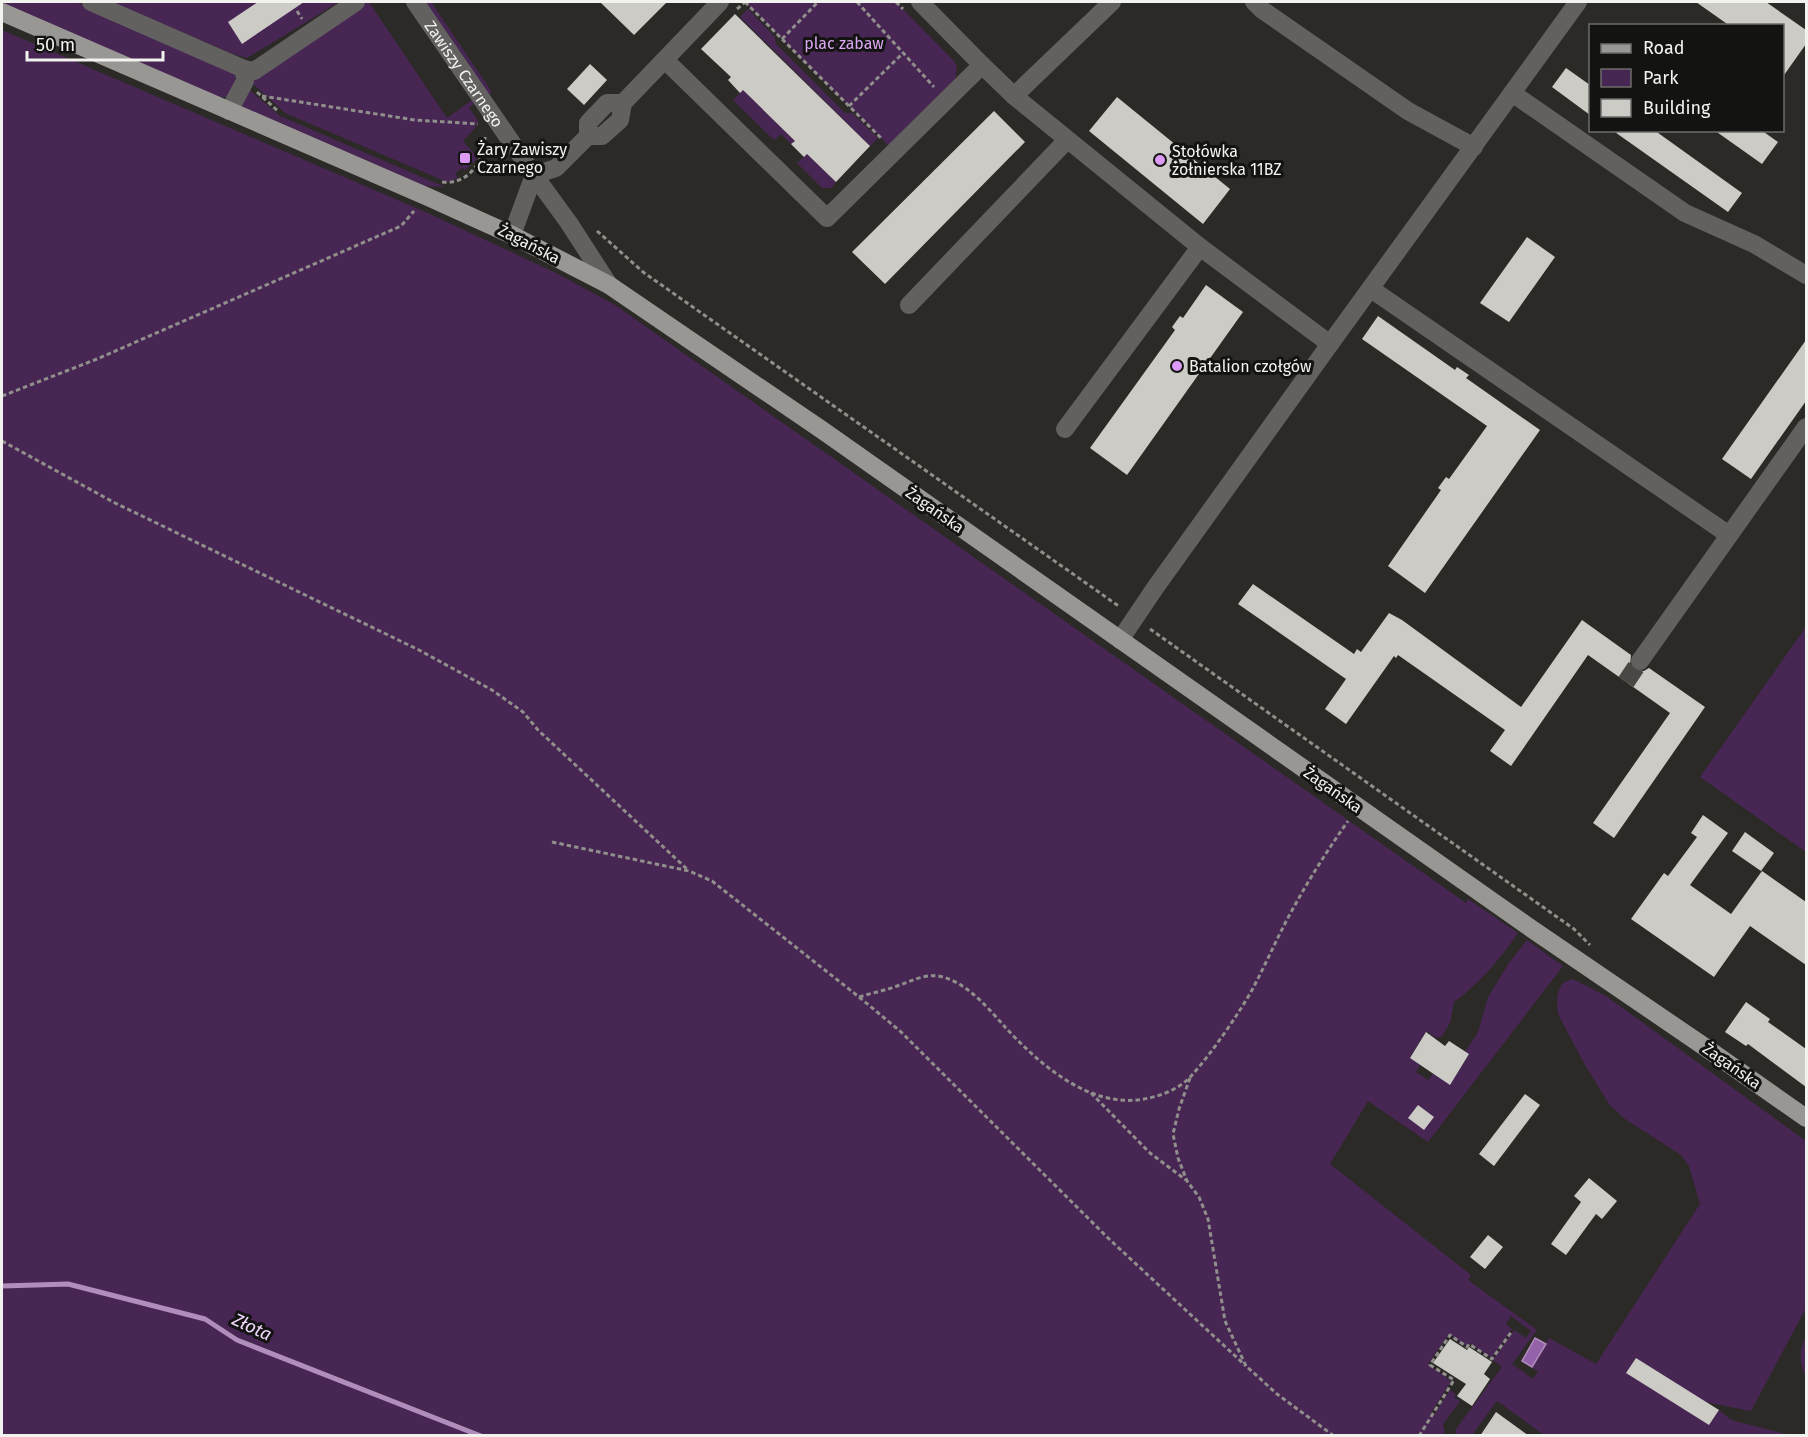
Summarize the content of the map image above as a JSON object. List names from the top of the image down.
{
  "streets": {
    "main road": ["Żagańska"],
    "street": ["Zawiszy Czarnego"]
  },
  "crossings": [
    ["Zawiszy Czarnego", "Żagańska"]
  ],
  "water": ["Złota"],
  "parks": ["plac zabaw"],
  "places": {
    "transit": ["Żary Zawiszy Czarnego"],
    "other": ["Stołówka żołnierska 11BZ", "Batalion czołgów"]
  },
  "legend": ["Road", "Park", "Building"],
  "scale_bar": "50 m"
}
